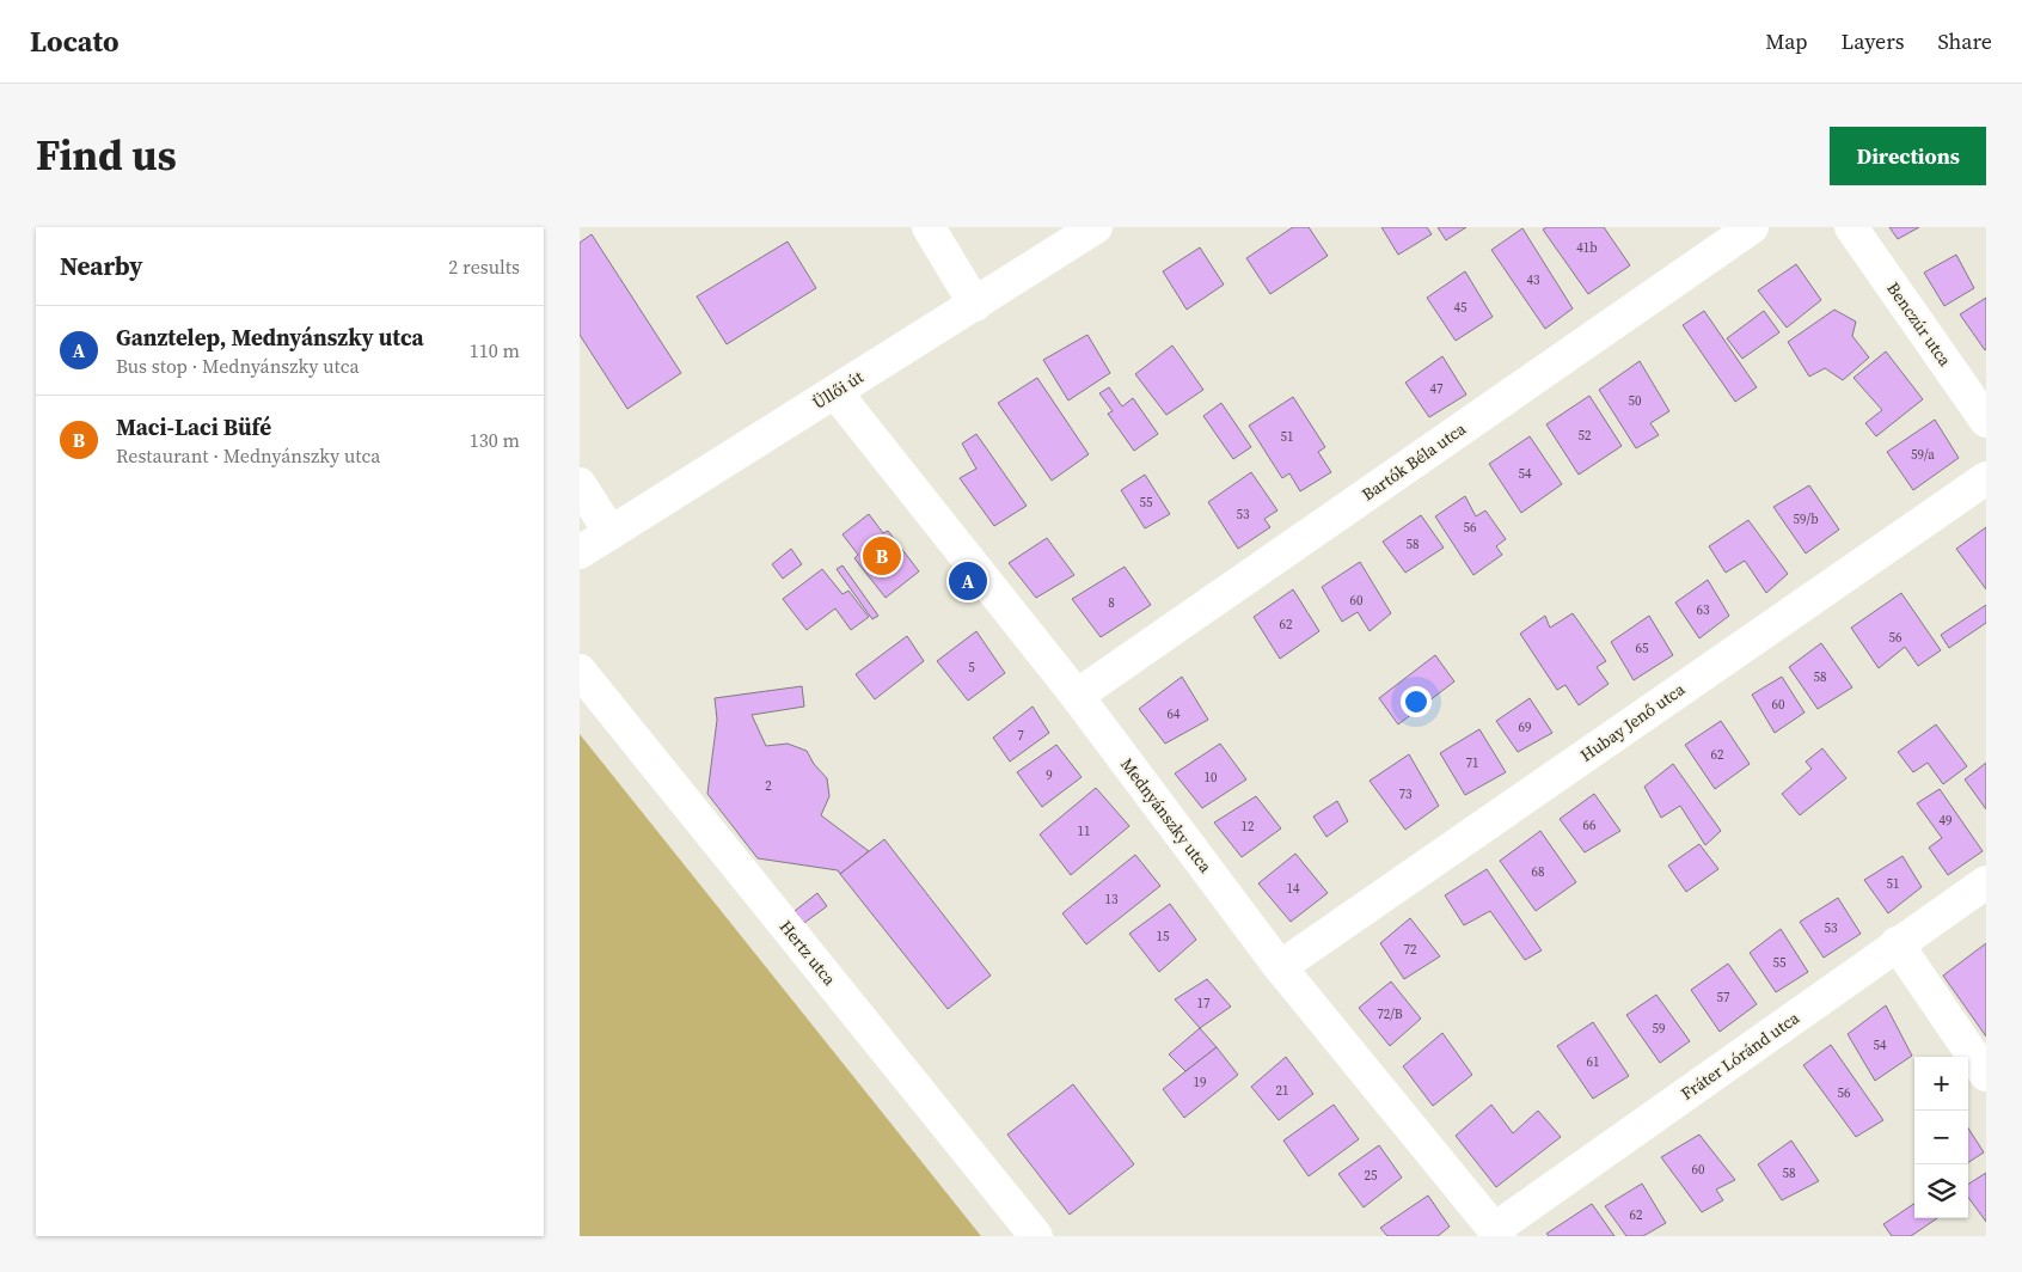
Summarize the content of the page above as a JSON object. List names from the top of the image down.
{
  "streets": {
    "street": [
      "Benczúr utca",
      "Üllői út",
      "Bartók Béla utca",
      "Hubay Jenő utca",
      "Mednyánszky utca",
      "Hertz utca",
      "Fráter Lóránd utca"
    ]
  },
  "crossings": [
    ["Üllői út", "Mednyánszky utca"],
    ["Bartók Béla utca", "Mednyánszky utca"],
    ["Hubay Jenő utca", "Mednyánszky utca"],
    ["Mednyánszky utca", "Fráter Lóránd utca"]
  ],
  "house_numbers": [
    "41b",
    "43",
    "45",
    "47",
    "50",
    "52",
    "51",
    "59/a",
    "54",
    "55",
    "53",
    "59/b",
    "56",
    "58",
    "60",
    "8",
    "63",
    "62",
    "56",
    "65",
    "5",
    "58",
    "60",
    "64",
    "69",
    "7",
    "62",
    "71",
    "9",
    "10",
    "2",
    "73",
    "49",
    "66",
    "12",
    "11",
    "68",
    "51",
    "14",
    "13",
    "53",
    "15",
    "72",
    "55",
    "57",
    "17",
    "72/B",
    "59",
    "54",
    "61",
    "19",
    "21",
    "56",
    "60",
    "58",
    "25",
    "62"
  ],
  "page": {
    "header": "Locato",
    "nav": ["Map", "Layers", "Share"],
    "title": "Find us",
    "buttons": "Directions",
    "heading": ["Nearby", "2 results"],
    "list": [
      {
        "mark": "A",
        "name": "Ganztelep, Mednyánszky utca",
        "note": "Bus stop · Mednyánszky utca",
        "value": "110 m"
      },
      {
        "mark": "B",
        "name": "Maci-Laci Büfé",
        "note": "Restaurant · Mednyánszky utca",
        "value": "130 m"
      }
    ],
    "pins": ["B", "A"],
    "map_buttons": ["+", "−"]
  }
}
